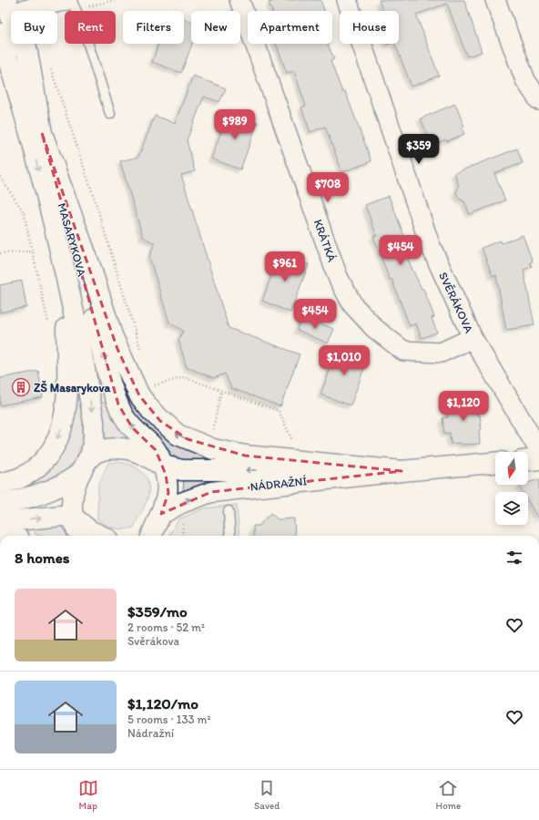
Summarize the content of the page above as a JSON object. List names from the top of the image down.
{
  "streets": {
    "main road": ["MASARYKOVA", "NÁDRAŽNÍ"],
    "street": ["KRÁTKÁ", "SVĚRÁKOVA"]
  },
  "crossings": [
    ["MASARYKOVA", "NÁDRAŽNÍ"],
    ["KRÁTKÁ", "SVĚRÁKOVA"]
  ],
  "places": {
    "building": ["ZŠ Masarykova"]
  },
  "north": "bottom",
  "page": {
    "chip": [
      "Buy",
      "Rent",
      "Filters",
      "New",
      "Apartment",
      "House"
    ],
    "price": [
      "$989",
      "$359",
      "$708",
      "$454",
      "$961",
      "$454",
      "$1,010",
      "$1,120"
    ],
    "heading": "8 homes",
    "list": [
      {
        "name": "$359/mo",
        "note": "2 rooms · 52 m² · Svěrákova"
      },
      {
        "name": "$1,120/mo",
        "note": "5 rooms · 133 m² · Nádražní"
      }
    ],
    "tabs": ["Map", "Saved", "Home"]
  }
}
